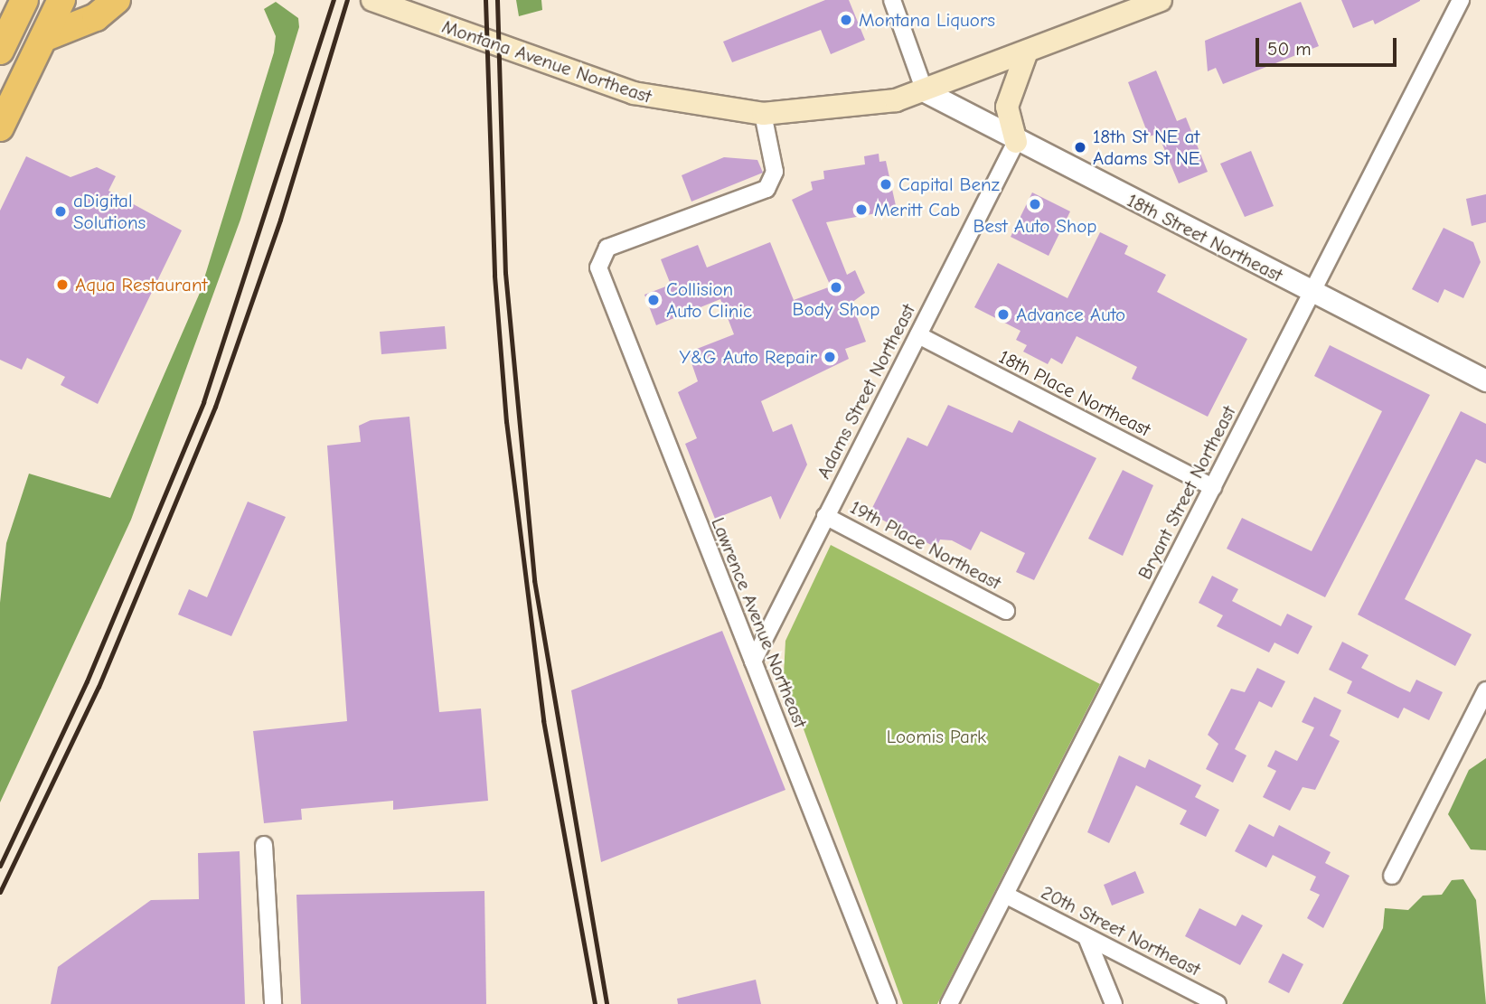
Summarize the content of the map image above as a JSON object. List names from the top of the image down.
{
  "streets": {
    "main road": ["Montana Avenue Northeast"],
    "street": [
      "18th Street Northeast",
      "Adams Street Northeast",
      "18th Place Northeast",
      "Bryant Street Northeast",
      "19th Place Northeast",
      "Lawrence Avenue Northeast",
      "20th Street Northeast"
    ]
  },
  "crossings": [
    ["Montana Avenue Northeast", "18th Street Northeast"],
    ["Montana Avenue Northeast", "Lawrence Avenue Northeast"],
    ["18th Street Northeast", "Adams Street Northeast"],
    ["18th Street Northeast", "Bryant Street Northeast"],
    ["Adams Street Northeast", "18th Place Northeast"],
    ["Adams Street Northeast", "19th Place Northeast"],
    ["Adams Street Northeast", "Lawrence Avenue Northeast"],
    ["18th Place Northeast", "Bryant Street Northeast"],
    ["Bryant Street Northeast", "20th Street Northeast"]
  ],
  "parks": ["Loomis Park"],
  "places": [
    "Montana Liquors",
    "18th St NE at Adams St NE",
    "Capital Benz",
    "Best Auto Shop",
    "Meritt Cab",
    "aDigital Solutions",
    "Aqua Restaurant",
    "Body Shop",
    "Collision Auto Clinic",
    "Advance Auto",
    "Y&G Auto Repair"
  ],
  "scale_bar": "50 m"
}
